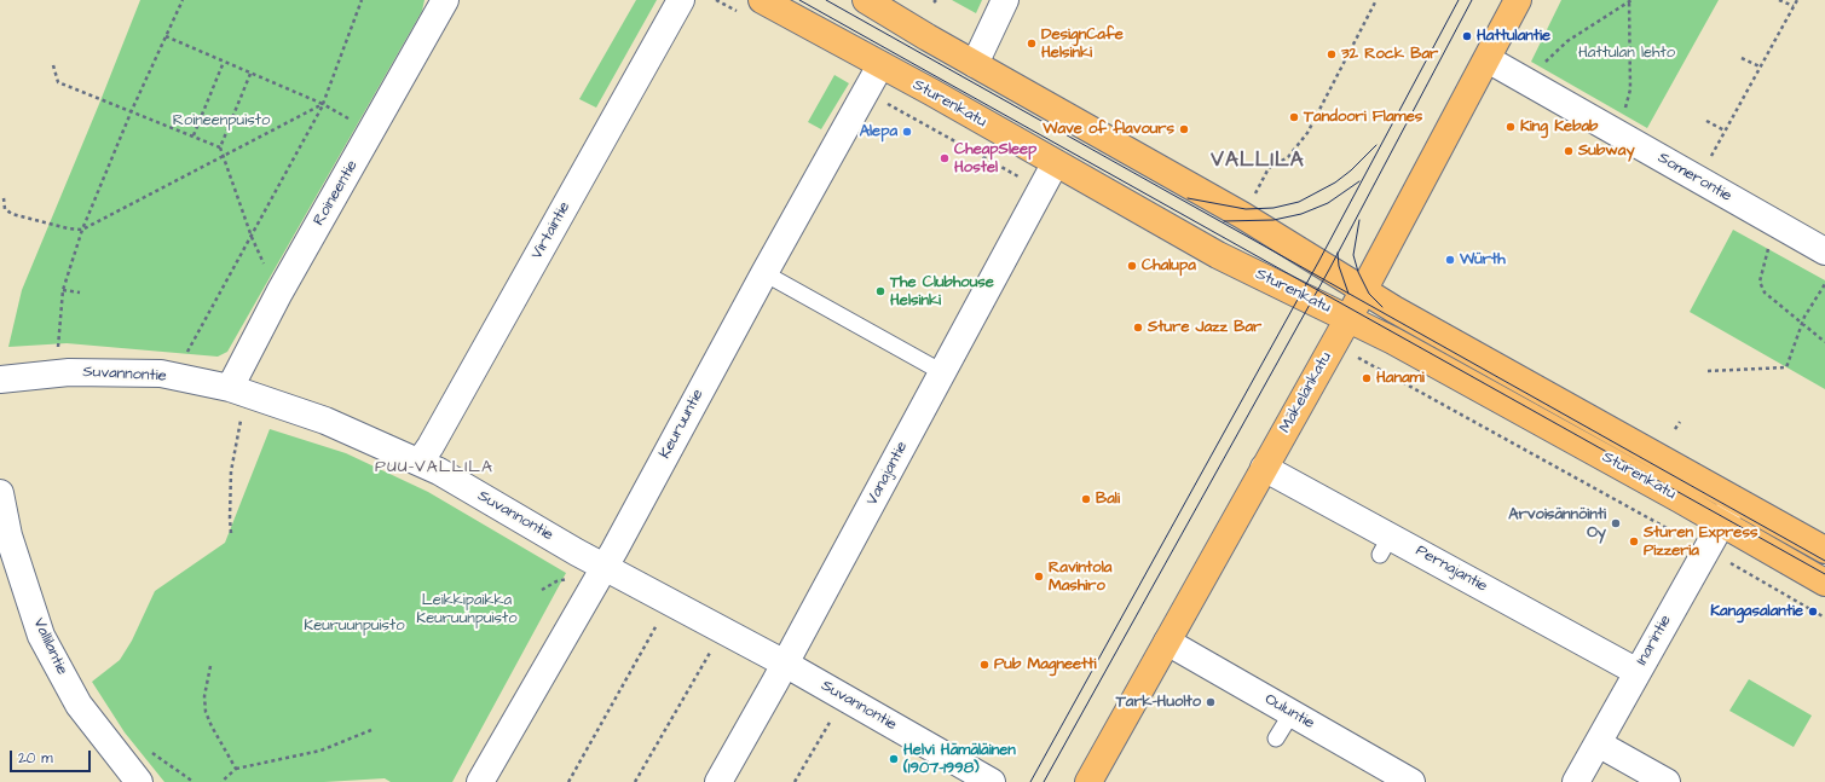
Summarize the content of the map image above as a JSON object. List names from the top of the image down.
{
  "streets": {
    "main road": ["Sturenkatu", "Mäkelänkatu"],
    "street": [
      "Somerontie",
      "Roineentie",
      "Virtaintie",
      "Suvannontie",
      "Keuruuntie",
      "Vanajantie",
      "Pernajantie",
      "Inarintie",
      "Vallilantie",
      "Ouluntie"
    ]
  },
  "crossings": [
    ["Sturenkatu", "Mäkelänkatu"],
    ["Sturenkatu", "Keuruuntie"],
    ["Sturenkatu", "Vanajantie"],
    ["Sturenkatu", "Inarintie"],
    ["Somerontie", "Mäkelänkatu"],
    ["Roineentie", "Suvannontie"],
    ["Virtaintie", "Suvannontie"],
    ["Suvannontie", "Keuruuntie"],
    ["Suvannontie", "Vanajantie"],
    ["Mäkelänkatu", "Pernajantie"],
    ["Mäkelänkatu", "Ouluntie"],
    ["Pernajantie", "Inarintie"]
  ],
  "districts": ["VALLILA", "PUU-VALLILA"],
  "parks": [
    "Hattulan lehto",
    "Roineenpuisto",
    "Leikkipaikka Keuruunpuisto",
    "Keuruunpuisto"
  ],
  "places": [
    "Hattulantie",
    "DesignCafe Helsinki",
    "32 Rock Bar",
    "Tandoori Flames",
    "King Kebab",
    "Wave of flavours",
    "Alepa",
    "Subway",
    "CheapSleep Hostel",
    "Würth",
    "Chalupa",
    "The Clubhouse Helsinki",
    "Sture Jazz Bar",
    "Hanami",
    "Bali",
    "Arvoisännöinti Oy",
    "Sturen Express Pizzeria",
    "Ravintola Mashiro",
    "Kangasalantie",
    "Pub Magneetti",
    "Tark-Huolto",
    "Helvi Hämäläinen (1907–1998)"
  ],
  "scale_bar": "20 m"
}
